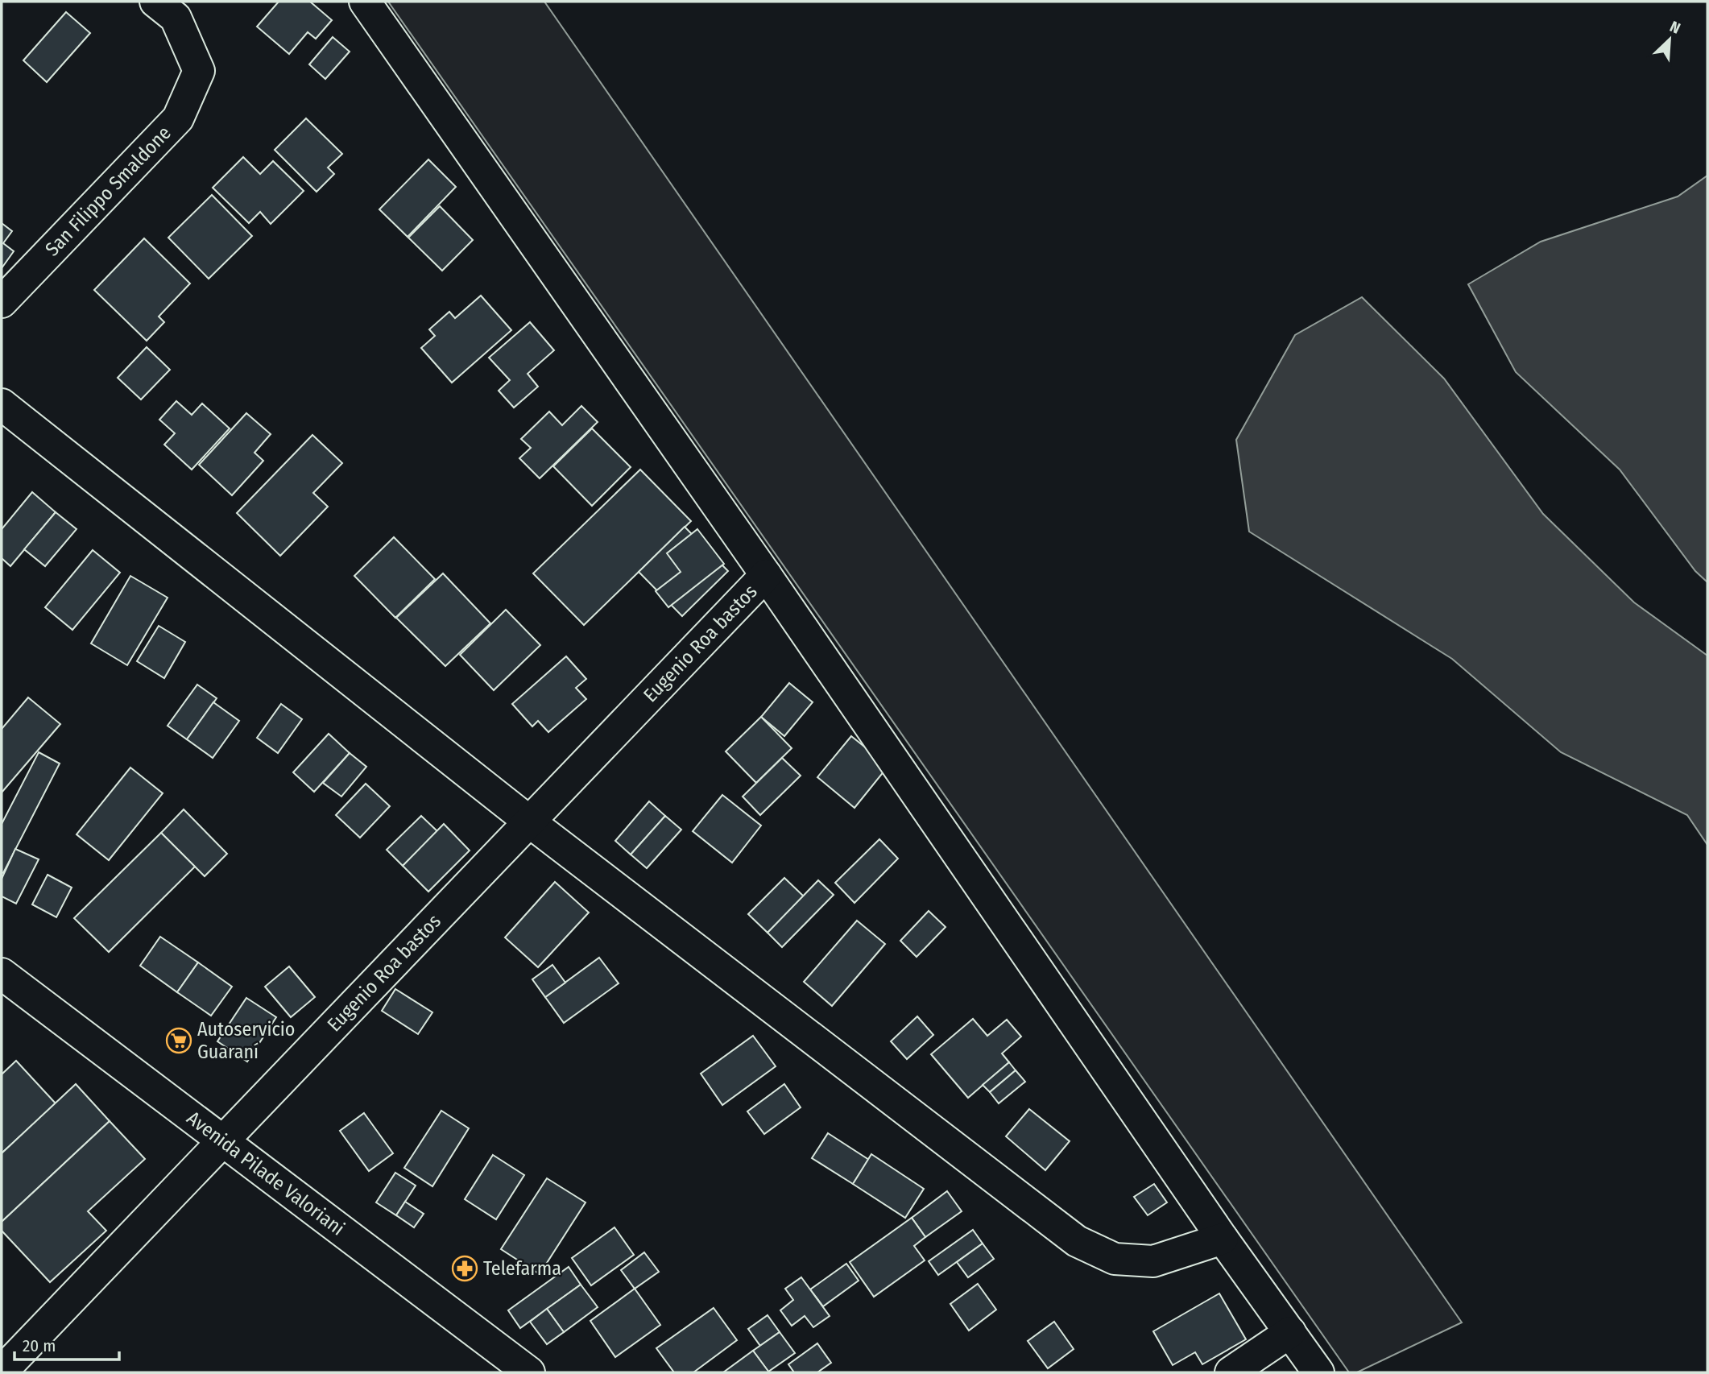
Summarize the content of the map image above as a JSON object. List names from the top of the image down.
{
  "streets": {
    "street": ["San Filippo Smaldone", "Eugenio Roa bastos", "Avenida Pilade Valoriani"]
  },
  "crossings": [
    ["Eugenio Roa bastos", "Avenida Pilade Valoriani"]
  ],
  "places": {
    "supermarket": ["Autoservicio Guaraní"],
    "pharmacy": ["Telefarma"]
  },
  "scale_bar": "20 m",
  "north": "top right"
}
